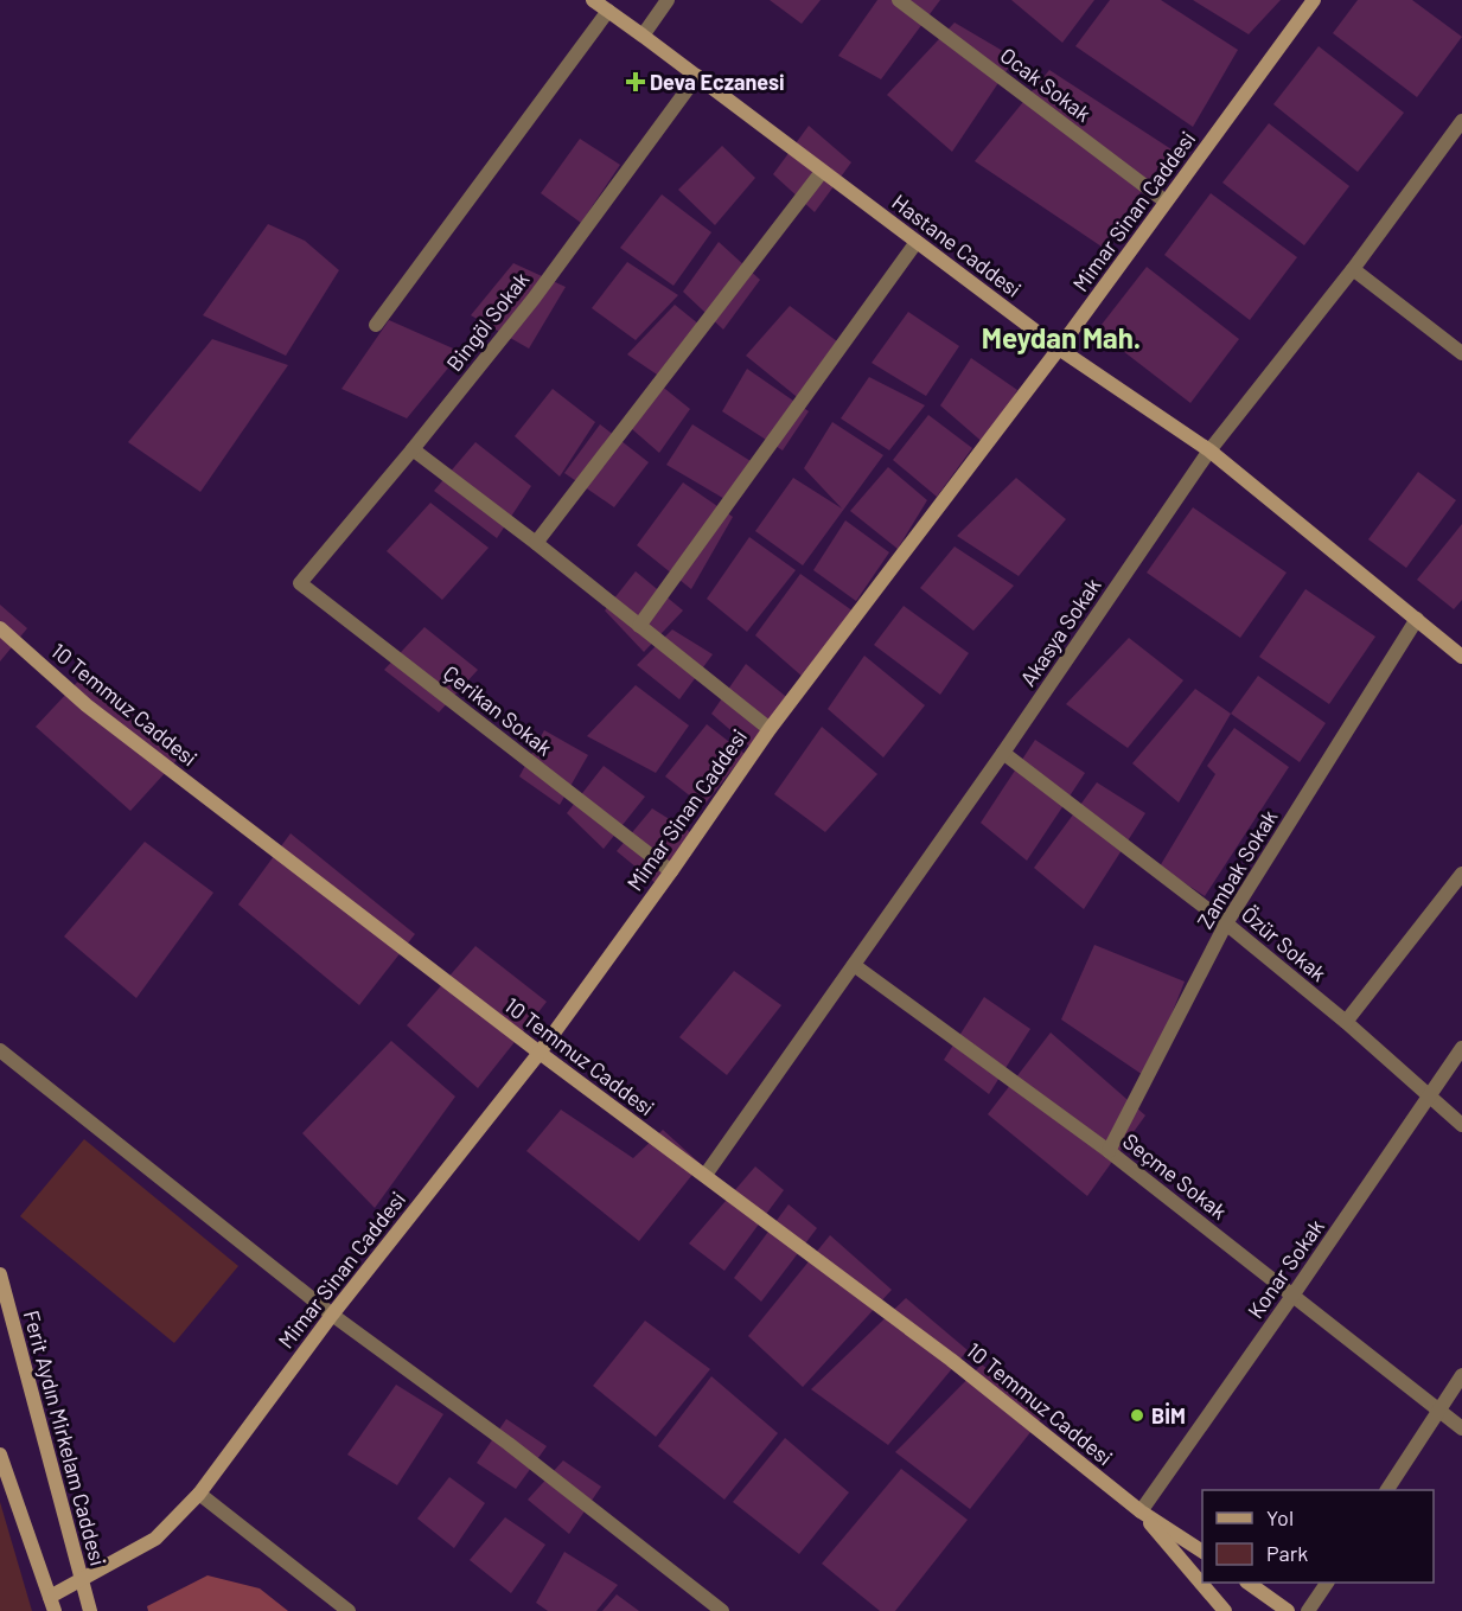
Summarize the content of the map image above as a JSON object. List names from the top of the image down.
{
  "streets": {
    "street": [
      "Ocak Sokak",
      "Mimar Sinan Caddesi",
      "Hastane Caddesi",
      "Bingöl Sokak",
      "Akasya Sokak",
      "10 Temmuz Caddesi",
      "Çerikan Sokak",
      "Zambak Sokak",
      "Özür Sokak",
      "Seçme Sokak",
      "Konar Sokak",
      "Ferit Aydın Mirkelam Caddesi"
    ]
  },
  "crossings": [
    ["Ocak Sokak", "Mimar Sinan Caddesi"],
    ["Mimar Sinan Caddesi", "Hastane Caddesi"],
    ["Mimar Sinan Caddesi", "10 Temmuz Caddesi"],
    ["Mimar Sinan Caddesi", "Çerikan Sokak"],
    ["Mimar Sinan Caddesi", "Ferit Aydın Mirkelam Caddesi"],
    ["Hastane Caddesi", "Bingöl Sokak"],
    ["Hastane Caddesi", "Akasya Sokak"],
    ["Hastane Caddesi", "Zambak Sokak"],
    ["Bingöl Sokak", "Çerikan Sokak"],
    ["Akasya Sokak", "10 Temmuz Caddesi"],
    ["Akasya Sokak", "Özür Sokak"],
    ["Akasya Sokak", "Seçme Sokak"],
    ["10 Temmuz Caddesi", "Konar Sokak"],
    ["Zambak Sokak", "Özür Sokak"],
    ["Zambak Sokak", "Seçme Sokak"],
    ["Özür Sokak", "Konar Sokak"],
    ["Seçme Sokak", "Konar Sokak"]
  ],
  "districts": ["Meydan Mah."],
  "places": {
    "health": ["Deva Eczanesi"],
    "other": ["BİM"]
  },
  "legend": ["Yol", "Park"]
}
